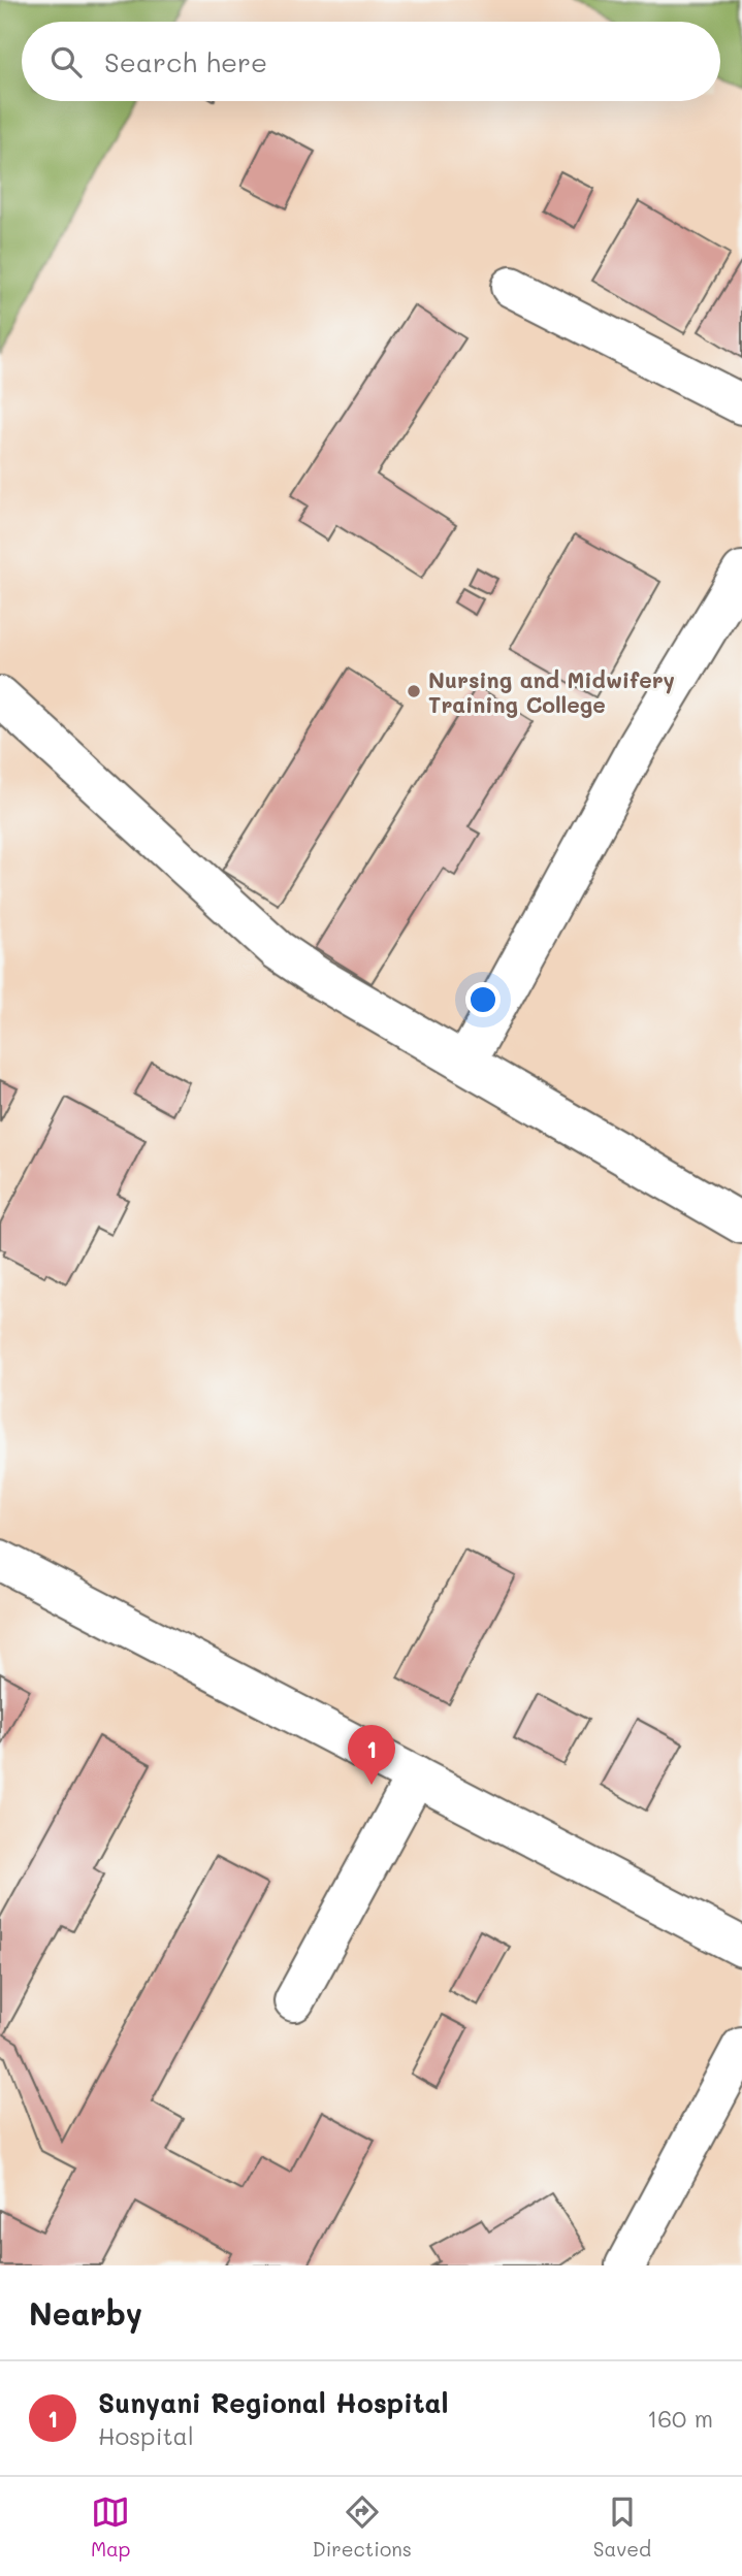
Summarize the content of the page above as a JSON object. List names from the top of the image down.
{
  "places": ["Nursing and Midwifery Training College"],
  "page": {
    "search": "Search here",
    "pins": "1",
    "heading": "Nearby",
    "list": [
      {
        "mark": "1",
        "name": "Sunyani Regional Hospital",
        "note": "Hospital",
        "value": "160 m"
      }
    ],
    "nav": ["Map", "Directions", "Saved"]
  }
}
